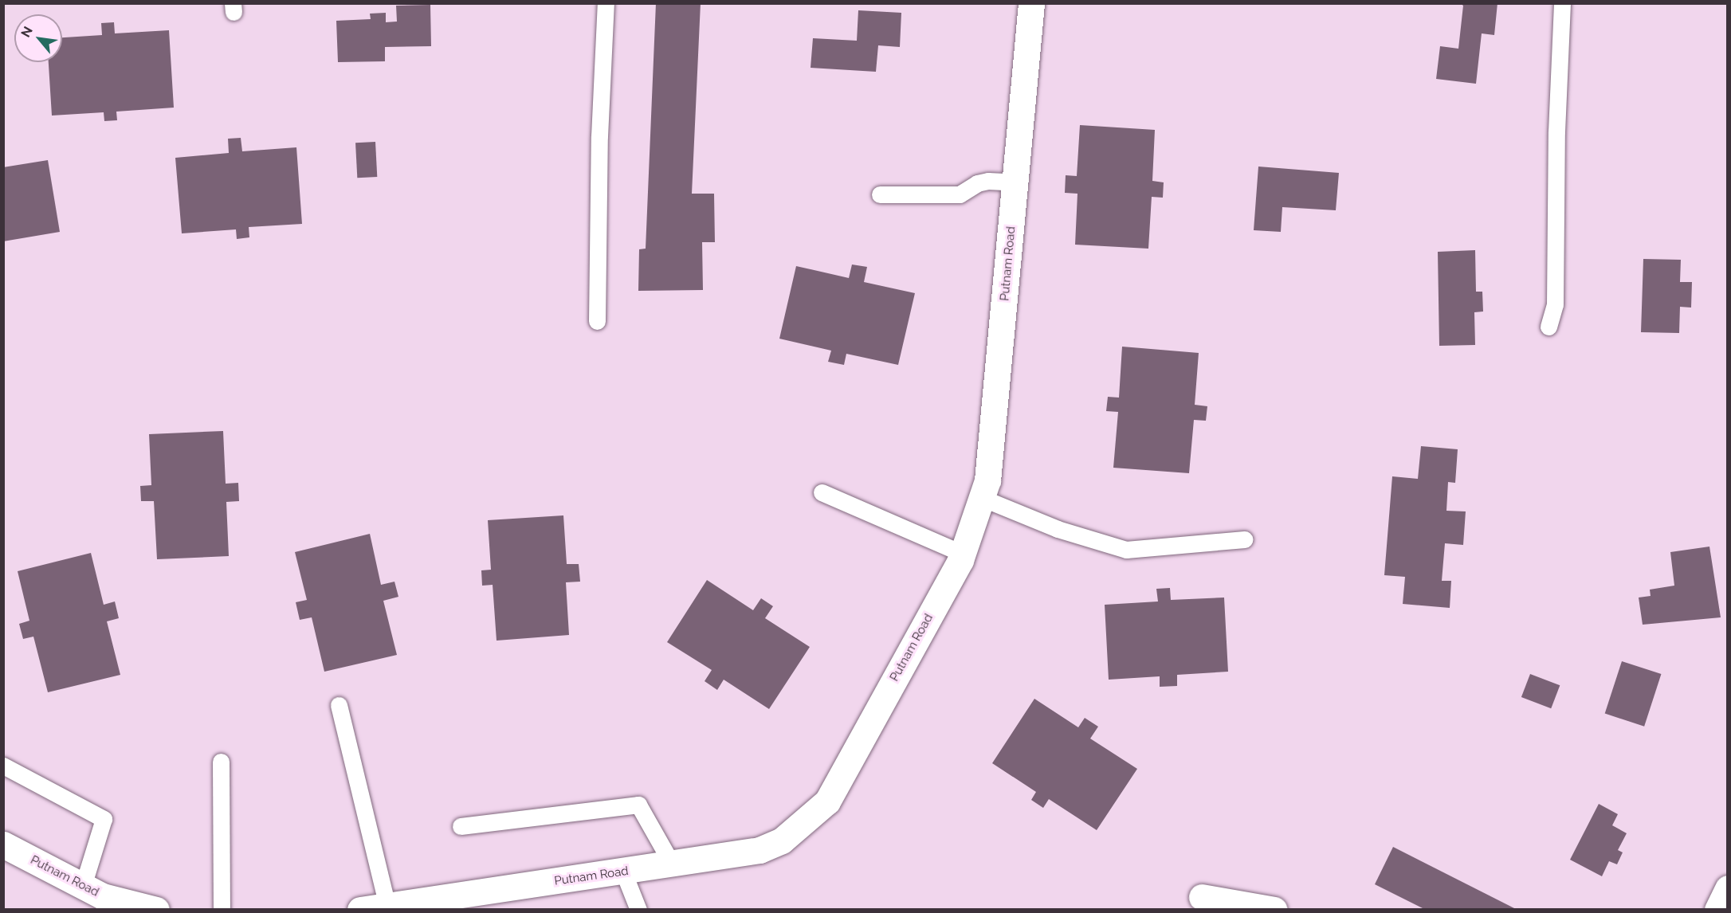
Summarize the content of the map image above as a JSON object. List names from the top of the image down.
{
  "streets": {
    "street": ["Putnam Road"]
  },
  "north": "top left"
}
